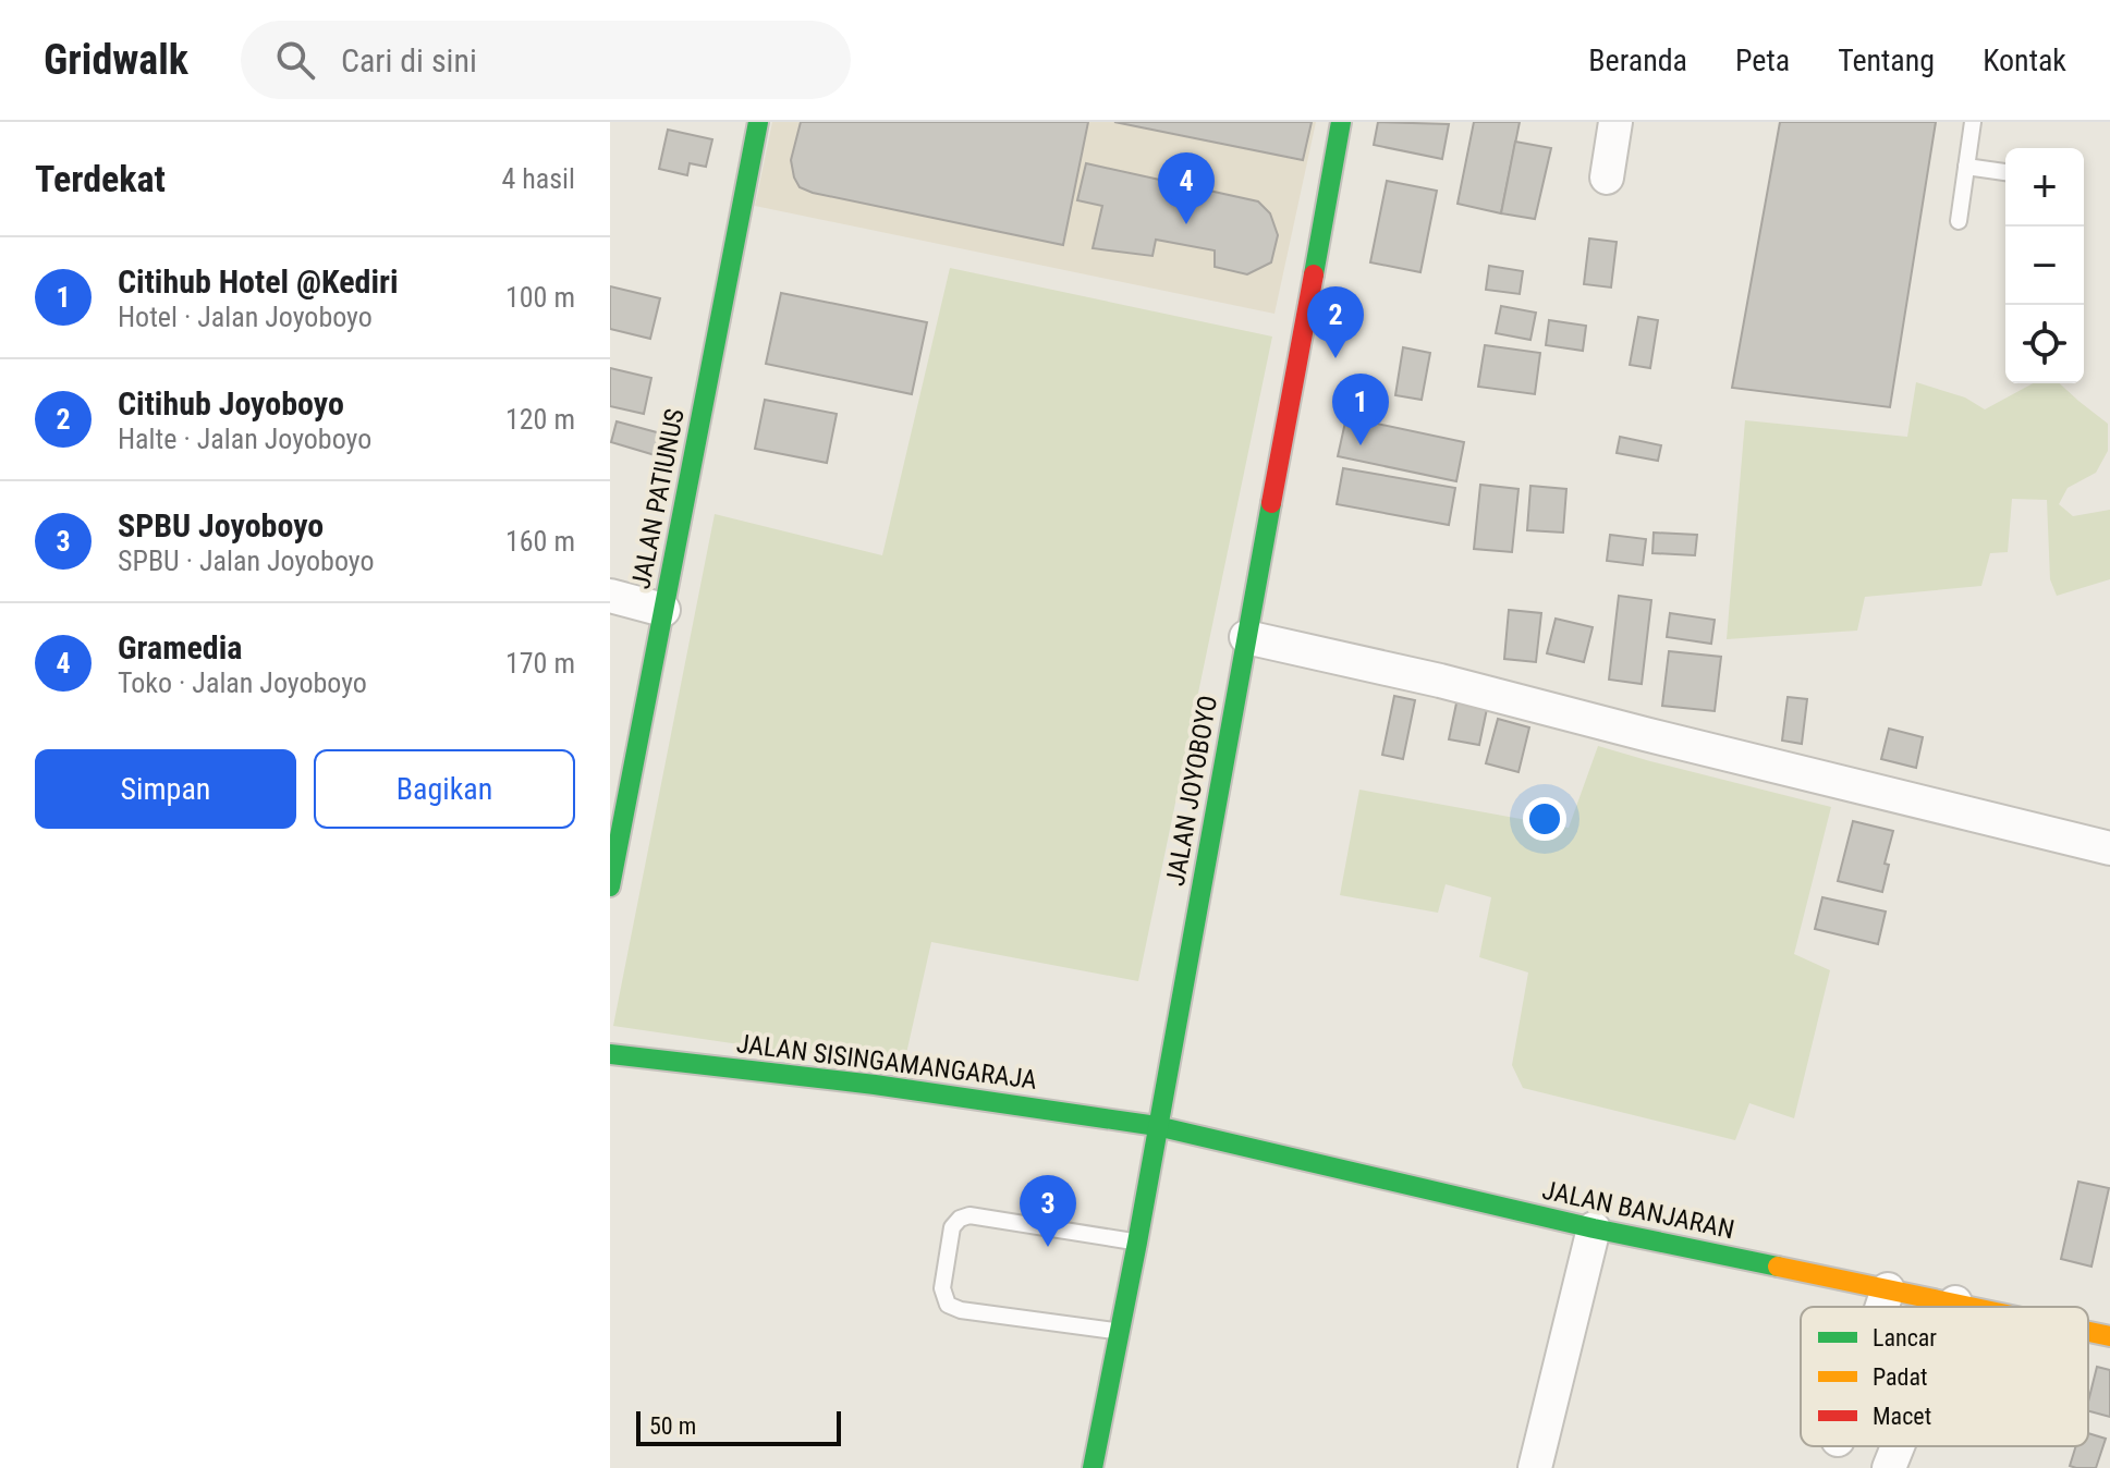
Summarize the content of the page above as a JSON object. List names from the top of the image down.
{
  "streets": {
    "street": [
      "JALAN PATIUNUS",
      "JALAN JOYOBOYO",
      "JALAN SISINGAMANGARAJA",
      "JALAN BANJARAN"
    ]
  },
  "crossings": [
    ["JALAN JOYOBOYO", "JALAN SISINGAMANGARAJA"],
    ["JALAN JOYOBOYO", "JALAN BANJARAN"],
    ["JALAN SISINGAMANGARAJA", "JALAN BANJARAN"]
  ],
  "legend": ["Lancar", "Padat", "Macet"],
  "scale_bar": "50 m",
  "page": {
    "header": "Gridwalk",
    "search": "Cari di sini",
    "nav": [
      "Beranda",
      "Peta",
      "Tentang",
      "Kontak"
    ],
    "heading": ["Terdekat", "4 hasil"],
    "map_buttons": ["+", "−"],
    "pins": [
      "4",
      "2",
      "1",
      "3"
    ],
    "list": [
      {
        "mark": "1",
        "name": "Citihub Hotel @Kediri",
        "note": "Hotel · Jalan Joyoboyo",
        "value": "100 m"
      },
      {
        "mark": "2",
        "name": "Citihub Joyoboyo",
        "note": "Halte · Jalan Joyoboyo",
        "value": "120 m"
      },
      {
        "mark": "3",
        "name": "SPBU Joyoboyo",
        "note": "SPBU · Jalan Joyoboyo",
        "value": "160 m"
      },
      {
        "mark": "4",
        "name": "Gramedia",
        "note": "Toko · Jalan Joyoboyo",
        "value": "170 m"
      }
    ],
    "buttons": ["Simpan", "Bagikan"],
    "scale": "50 m"
  }
}
